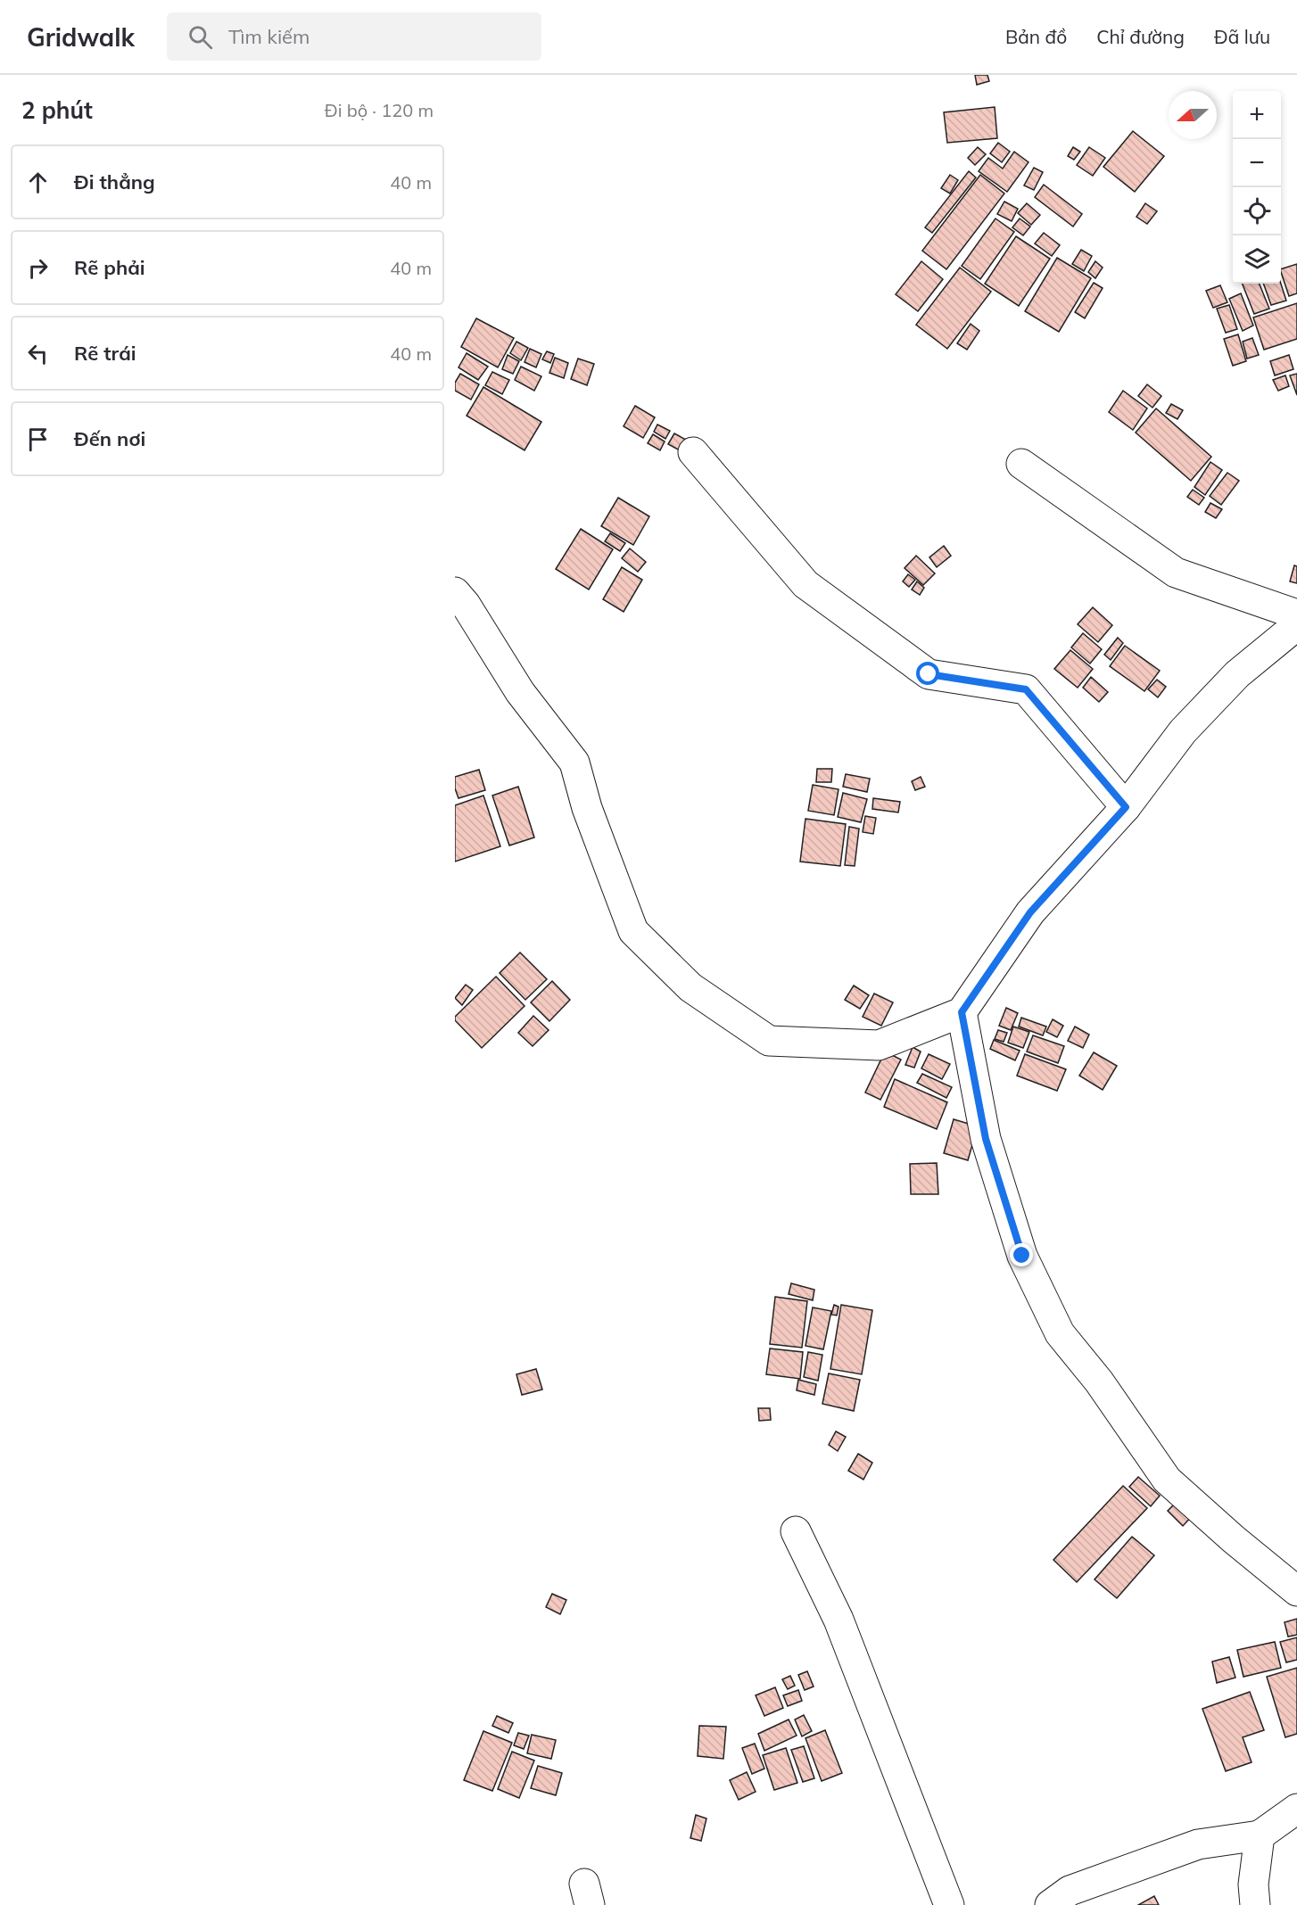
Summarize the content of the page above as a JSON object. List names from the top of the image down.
{
  "north": "left",
  "page": {
    "header": "Gridwalk",
    "search": "Tìm kiếm",
    "nav": ["Bản đồ", "Chỉ đường", "Đã lưu"],
    "heading": ["2 phút", "Đi bộ · 120 m"],
    "map_buttons": ["+", "−"],
    "list": [
      ["Đi thẳng", "40 m"],
      ["Rẽ phải", "40 m"],
      ["Rẽ trái", "40 m"],
      "Đến nơi"
    ]
  }
}
